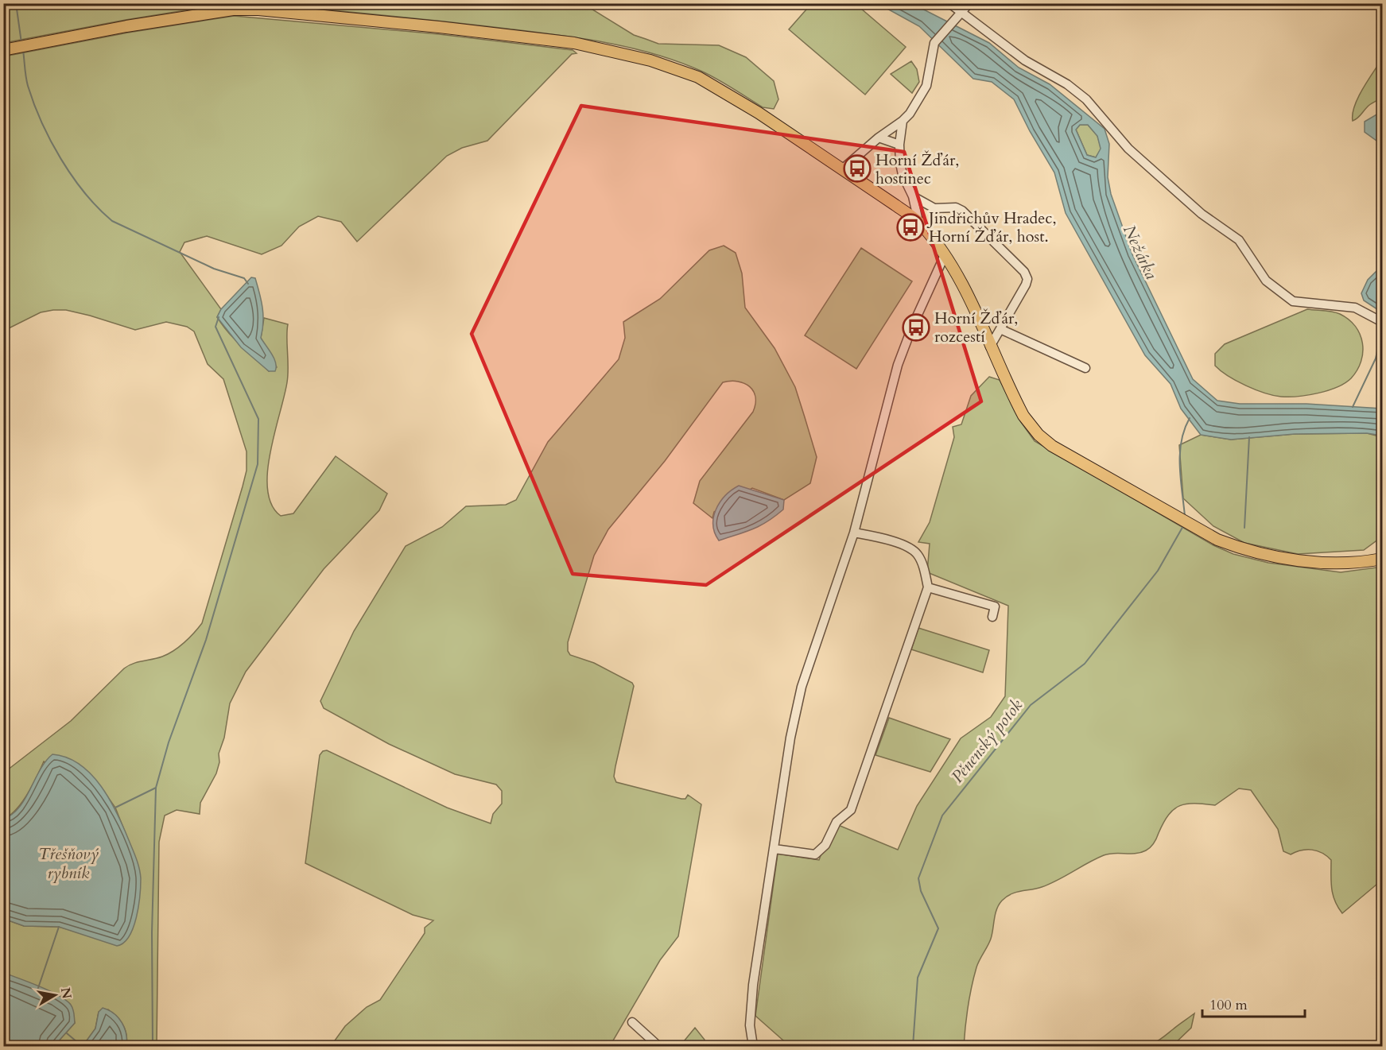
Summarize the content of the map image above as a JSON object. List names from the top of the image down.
{
  "water": ["Nežárka", "Pěnenský potok", "Třešňový rybník"],
  "places": {
    "bus stop": ["Horní Žďár, hostinec", "Jindřichův Hradec, Horní Žďár, host.", "Horní Žďár, rozcestí"]
  },
  "scale_bar": "100 m",
  "north": "right"
}
